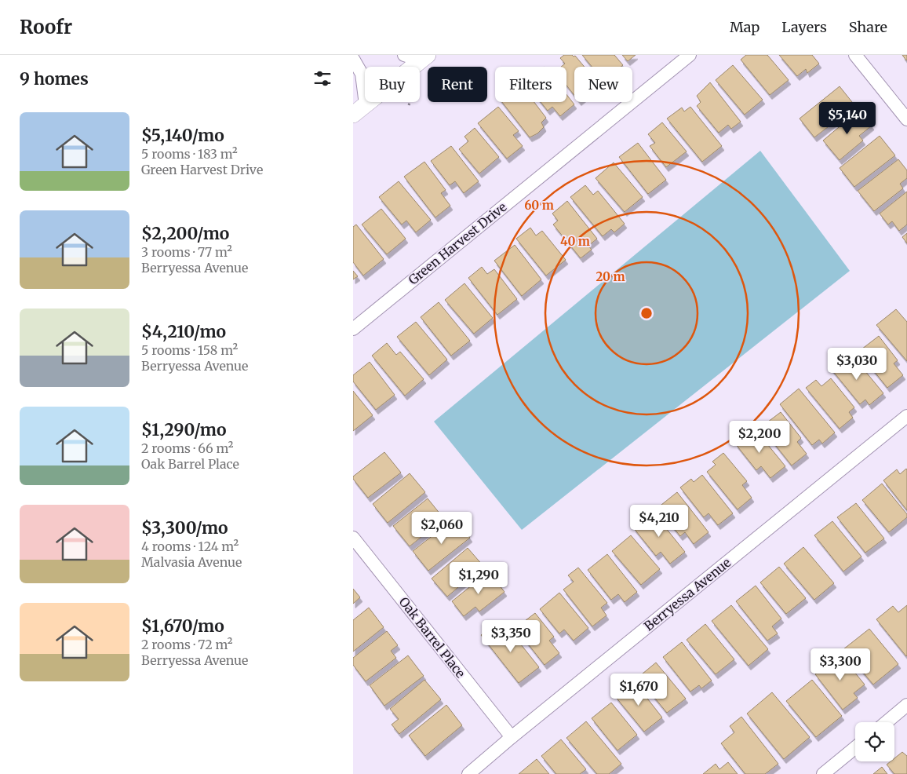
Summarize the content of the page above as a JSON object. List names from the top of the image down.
{
  "streets": {
    "street": ["Green Harvest Drive", "Berryessa Avenue", "Oak Barrel Place"]
  },
  "crossings": [
    ["Berryessa Avenue", "Oak Barrel Place"]
  ],
  "page": {
    "header": "Roofr",
    "nav": ["Map", "Layers", "Share"],
    "heading": "9 homes",
    "chip": [
      "Buy",
      "Rent",
      "Filters",
      "New"
    ],
    "list": [
      {
        "name": "$5,140/mo",
        "note": "5 rooms · 183 m² · Green Harvest Drive"
      },
      {
        "name": "$2,200/mo",
        "note": "3 rooms · 77 m² · Berryessa Avenue"
      },
      {
        "name": "$4,210/mo",
        "note": "5 rooms · 158 m² · Berryessa Avenue"
      },
      {
        "name": "$1,290/mo",
        "note": "2 rooms · 66 m² · Oak Barrel Place"
      },
      {
        "name": "$3,300/mo",
        "note": "4 rooms · 124 m² · Malvasia Avenue"
      },
      {
        "name": "$1,670/mo",
        "note": "2 rooms · 72 m² · Berryessa Avenue"
      }
    ],
    "price": [
      "$5,140",
      "$3,030",
      "$2,200",
      "$4,210",
      "$2,060",
      "$1,290",
      "$3,350",
      "$3,300",
      "$1,670"
    ]
  },
  "rings": ["60 m", "40 m", "20 m"]
}
